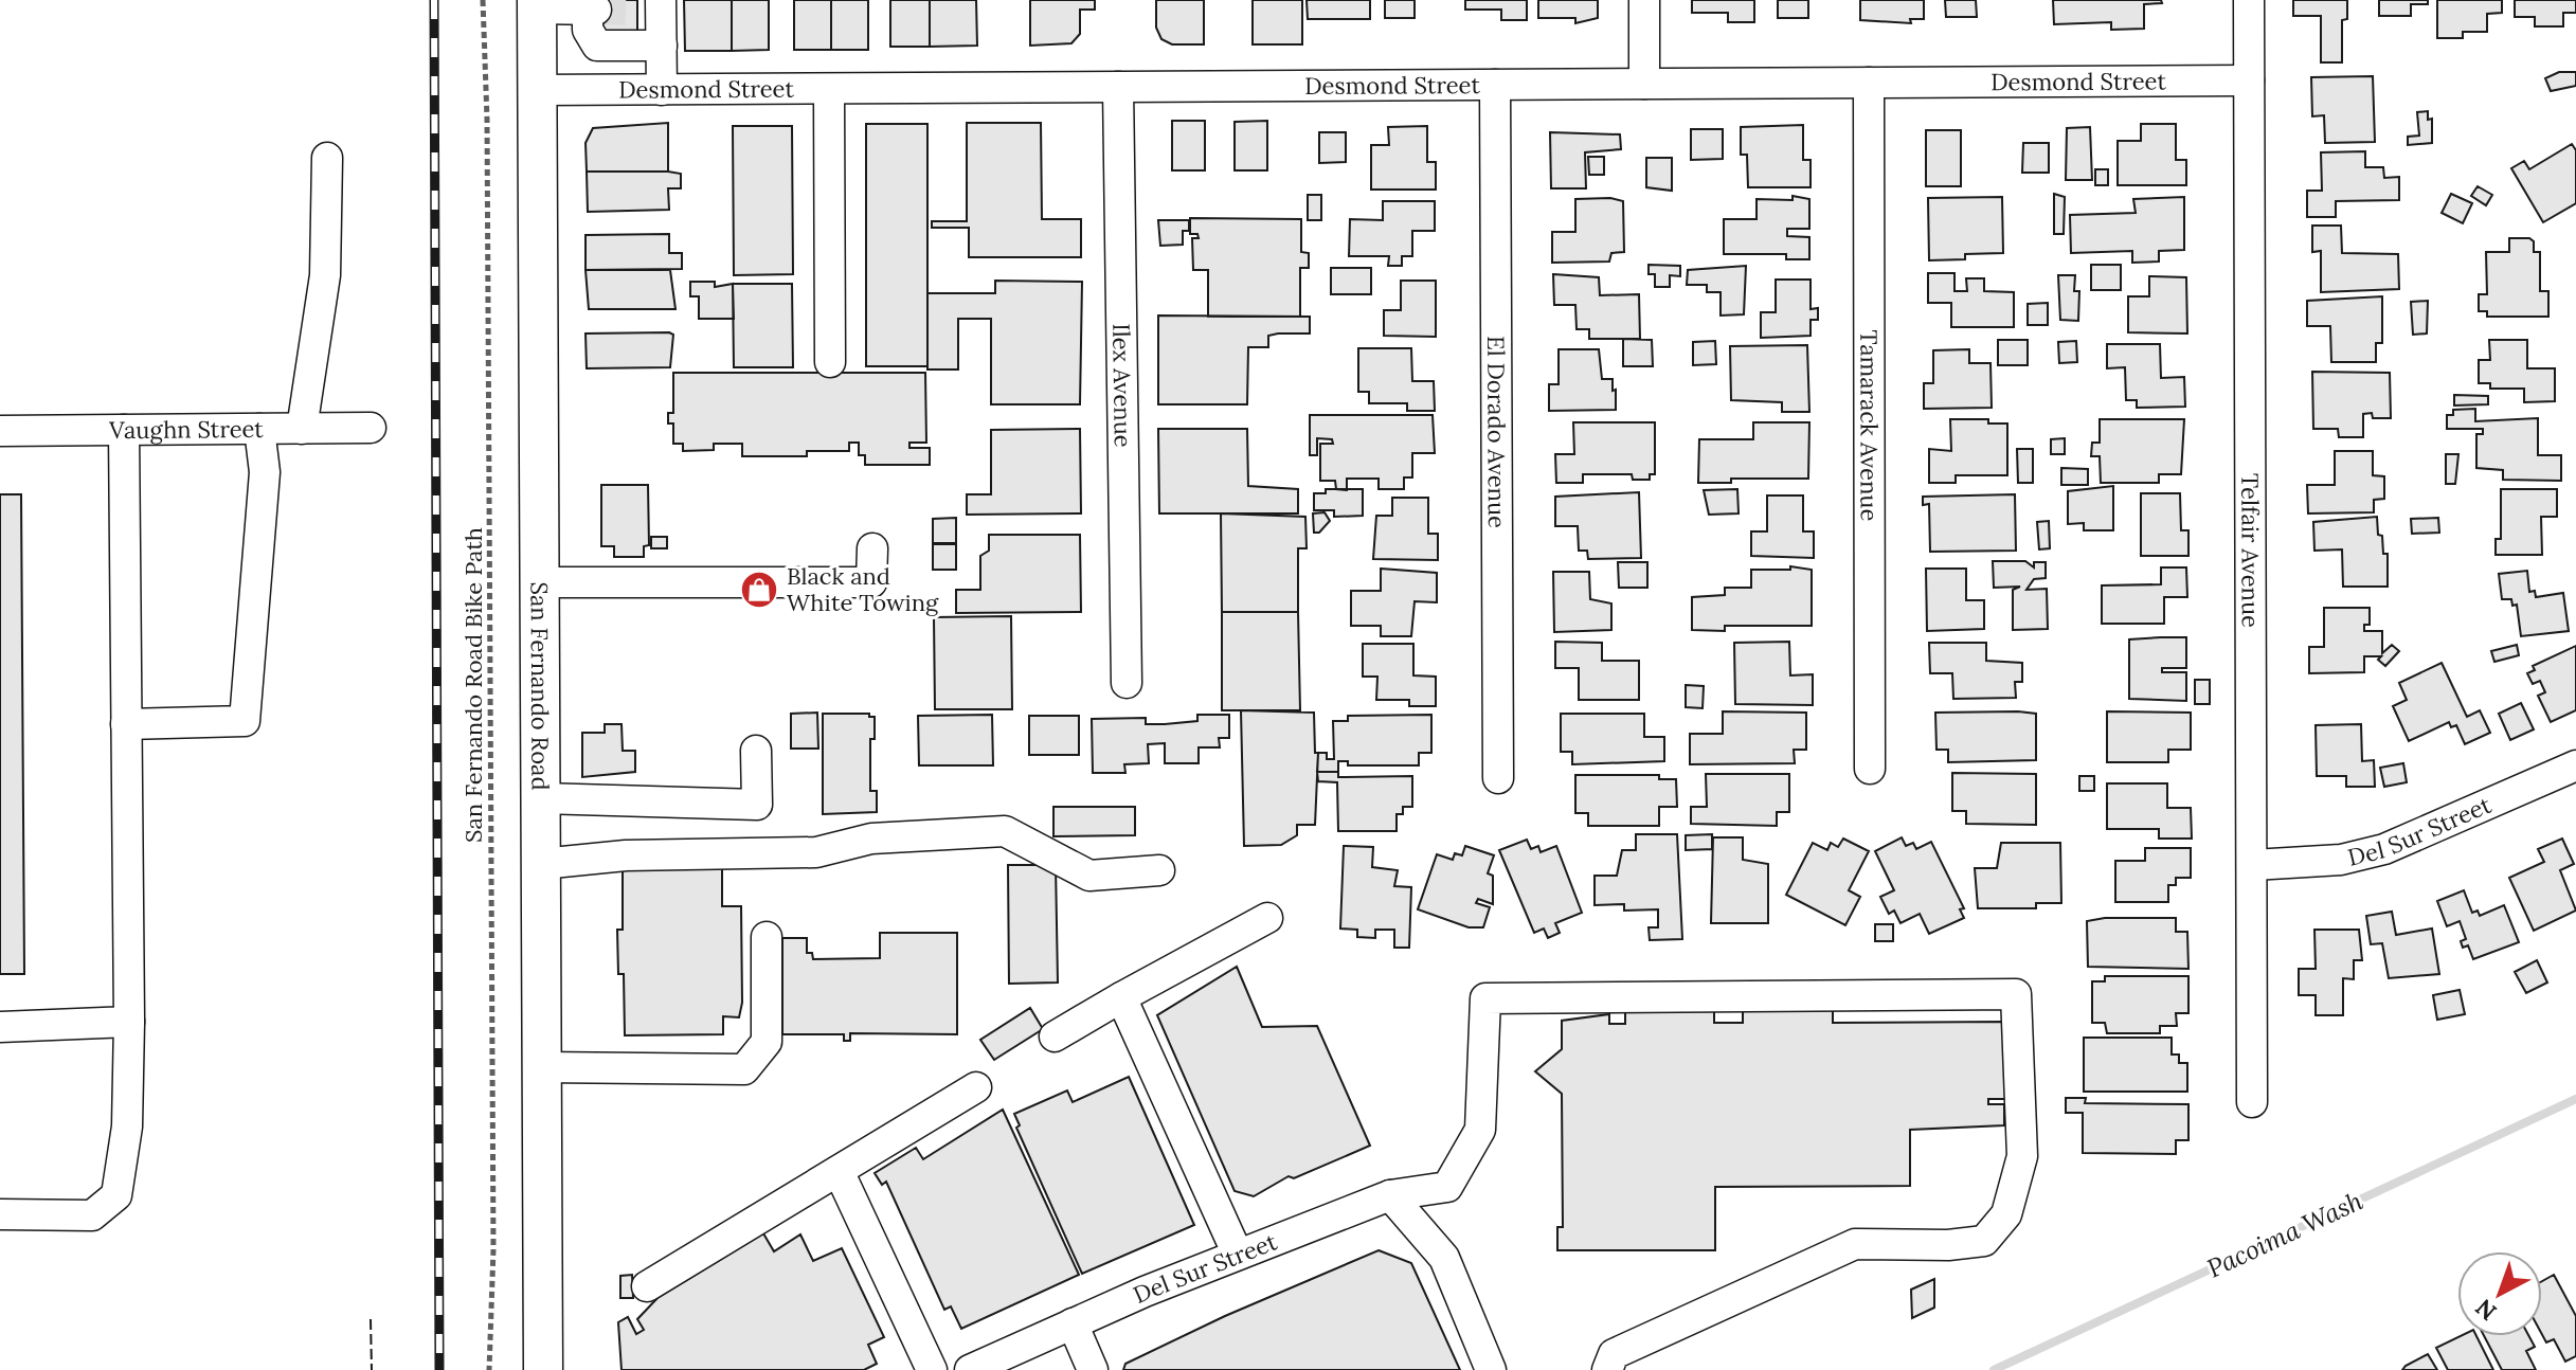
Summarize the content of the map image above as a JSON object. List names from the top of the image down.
{
  "streets": {
    "main road": ["San Fernando Road"],
    "street": [
      "Desmond Street",
      "Ilex Avenue",
      "Tamarack Avenue",
      "Vaughn Street",
      "El Dorado Avenue",
      "Telfair Avenue",
      "Del Sur Street"
    ],
    "path": ["San Fernando Road Bike Path"]
  },
  "crossings": [
    ["Desmond Street", "Ilex Avenue"],
    ["Desmond Street", "Tamarack Avenue"],
    ["Desmond Street", "El Dorado Avenue"],
    ["Desmond Street", "Telfair Avenue"],
    ["Desmond Street", "San Fernando Road"],
    ["Telfair Avenue", "Del Sur Street"]
  ],
  "water": ["Pacoima Wash"],
  "places": {
    "shop": ["Black and White Towing"]
  },
  "north": "bottom left"
}
